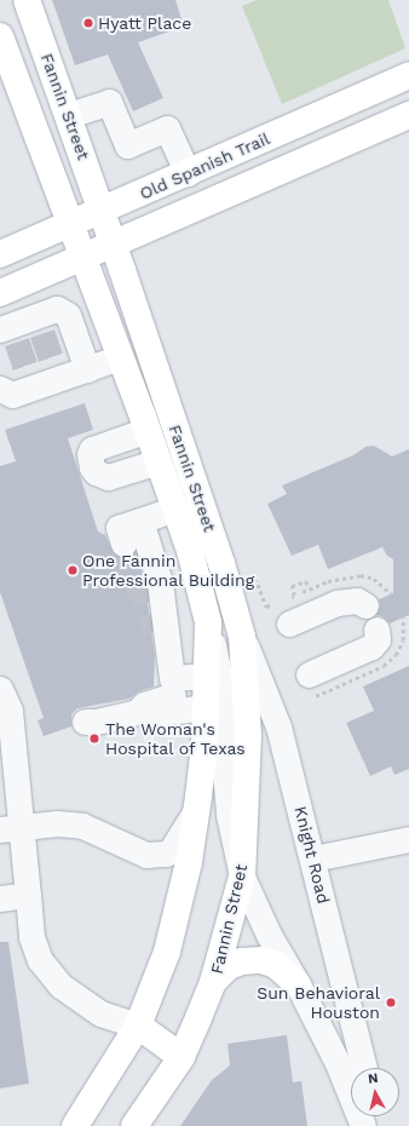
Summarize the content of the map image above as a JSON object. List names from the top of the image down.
{
  "streets": {
    "main road": ["Fannin Street", "Old Spanish Trail"],
    "street": ["Knight Road"]
  },
  "crossings": [
    ["Fannin Street", "Old Spanish Trail"],
    ["Fannin Street", "Knight Road"]
  ],
  "places": [
    "Hyatt Place",
    "One Fannin Professional Building",
    "The Woman's Hospital of Texas",
    "Sun Behavioral Houston"
  ],
  "north": "top"
}
